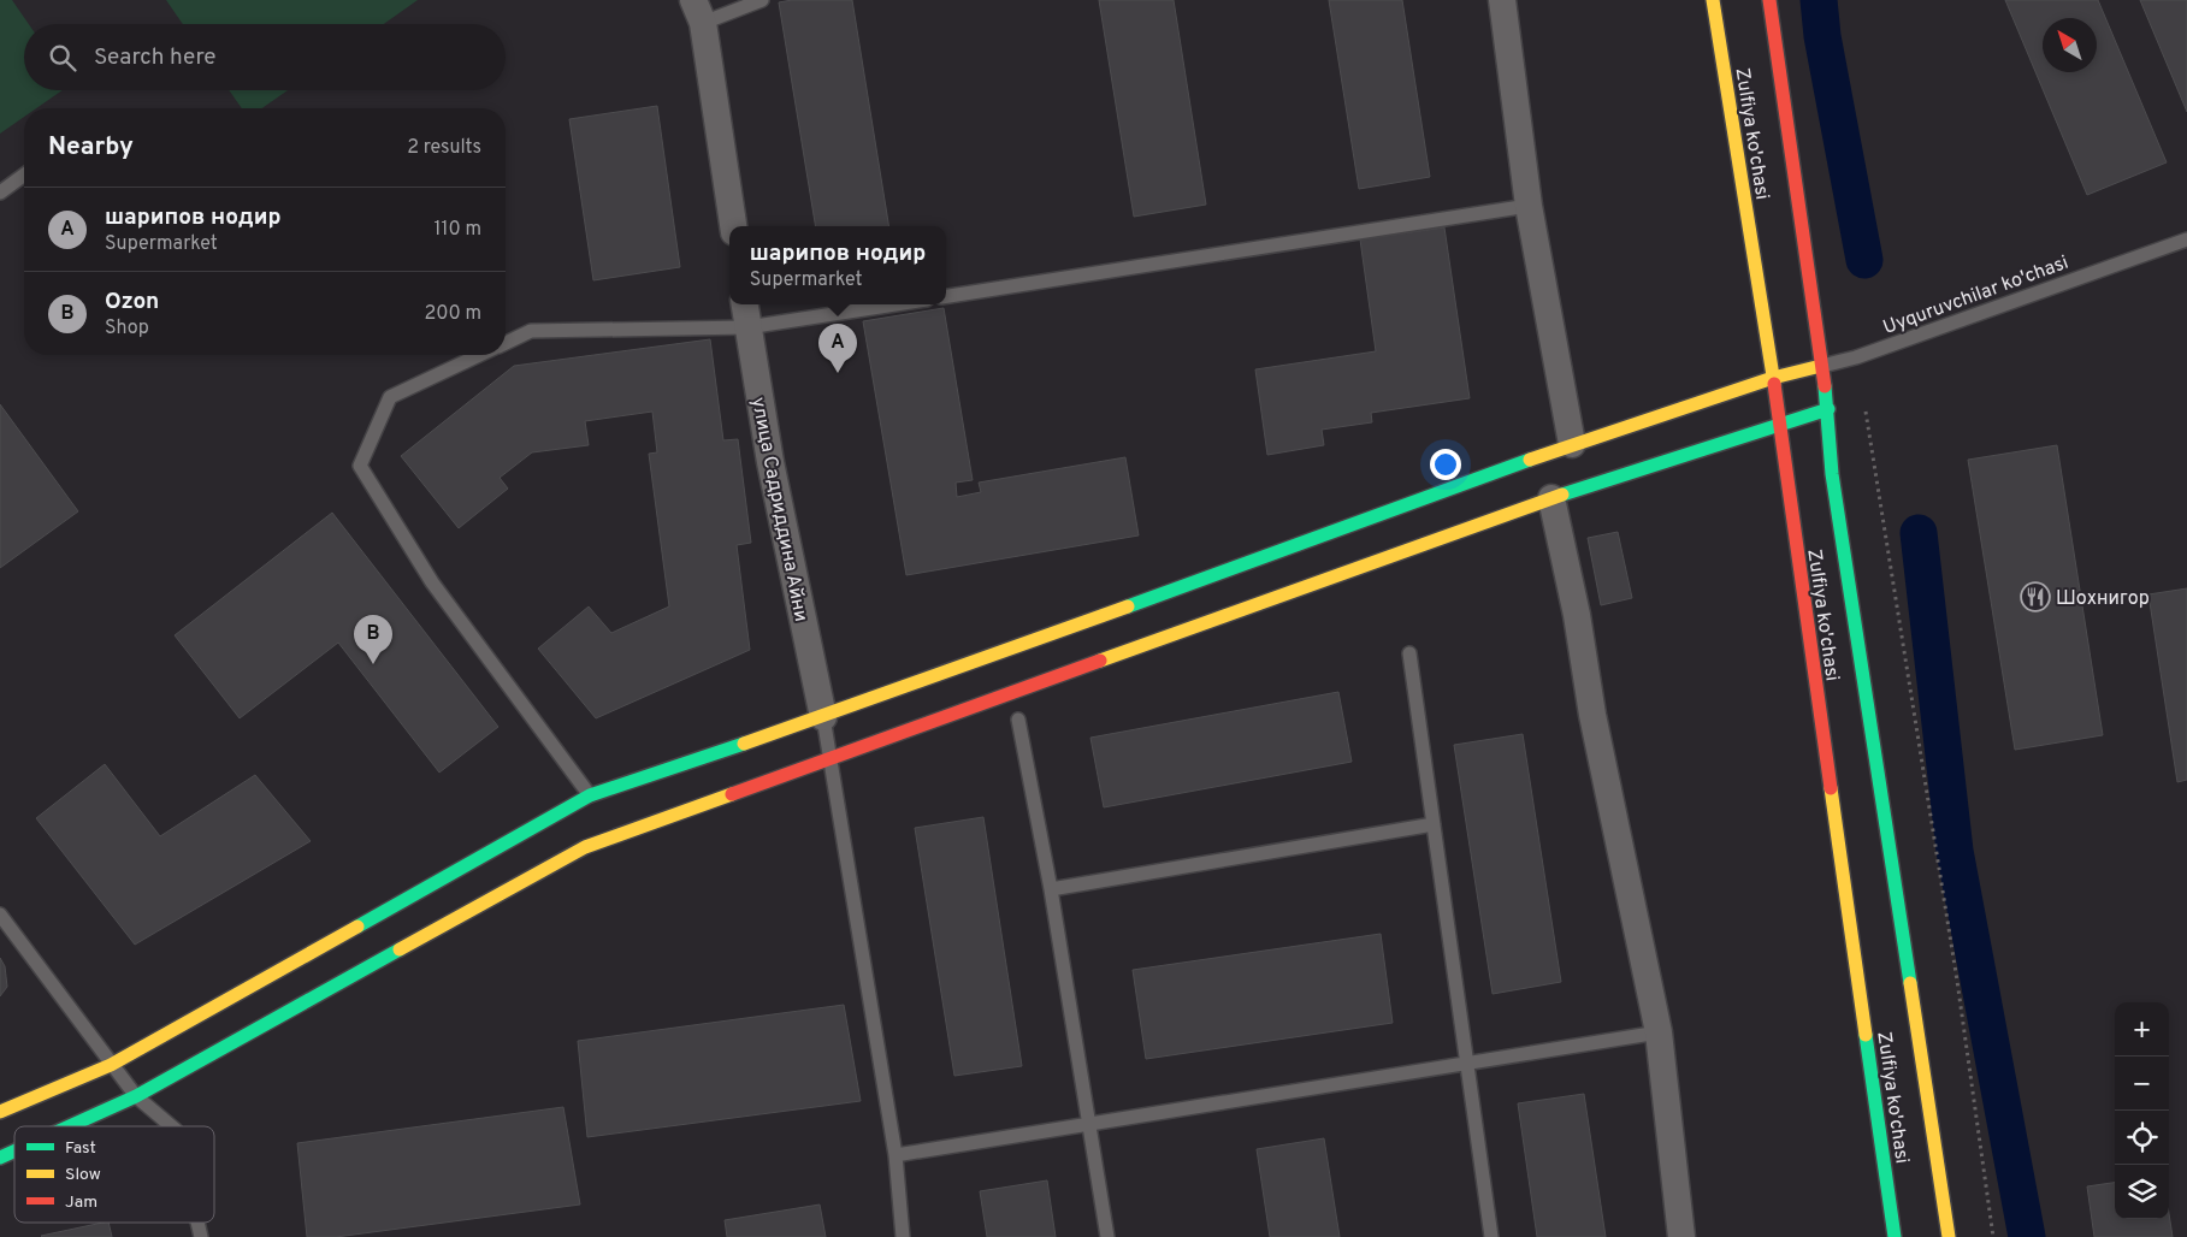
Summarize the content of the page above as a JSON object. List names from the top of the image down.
{
  "streets": {
    "main road": ["Zulfiya ko'chasi", "Uyquruvchilar ko'chasi"],
    "street": ["улица Садриддина Айни"]
  },
  "crossings": [
    ["Zulfiya ko'chasi", "Uyquruvchilar ko'chasi"],
    ["Uyquruvchilar ko'chasi", "улица Садриддина Айни"]
  ],
  "places": {
    "restaurant": ["Шохнигор"]
  },
  "legend": ["Fast", "Slow", "Jam"],
  "north": "top left",
  "page": {
    "search": "Search here",
    "heading": ["Nearby", "2 results"],
    "list": [
      {
        "mark": "A",
        "name": "шарипов нодир",
        "note": "Supermarket",
        "value": "110 m"
      },
      {
        "mark": "B",
        "name": "Ozon",
        "note": "Shop",
        "value": "200 m"
      }
    ],
    "popup": ["шарипов нодир", "Supermarket"],
    "pins": ["A", "B"],
    "map_buttons": ["+", "−"]
  }
}
